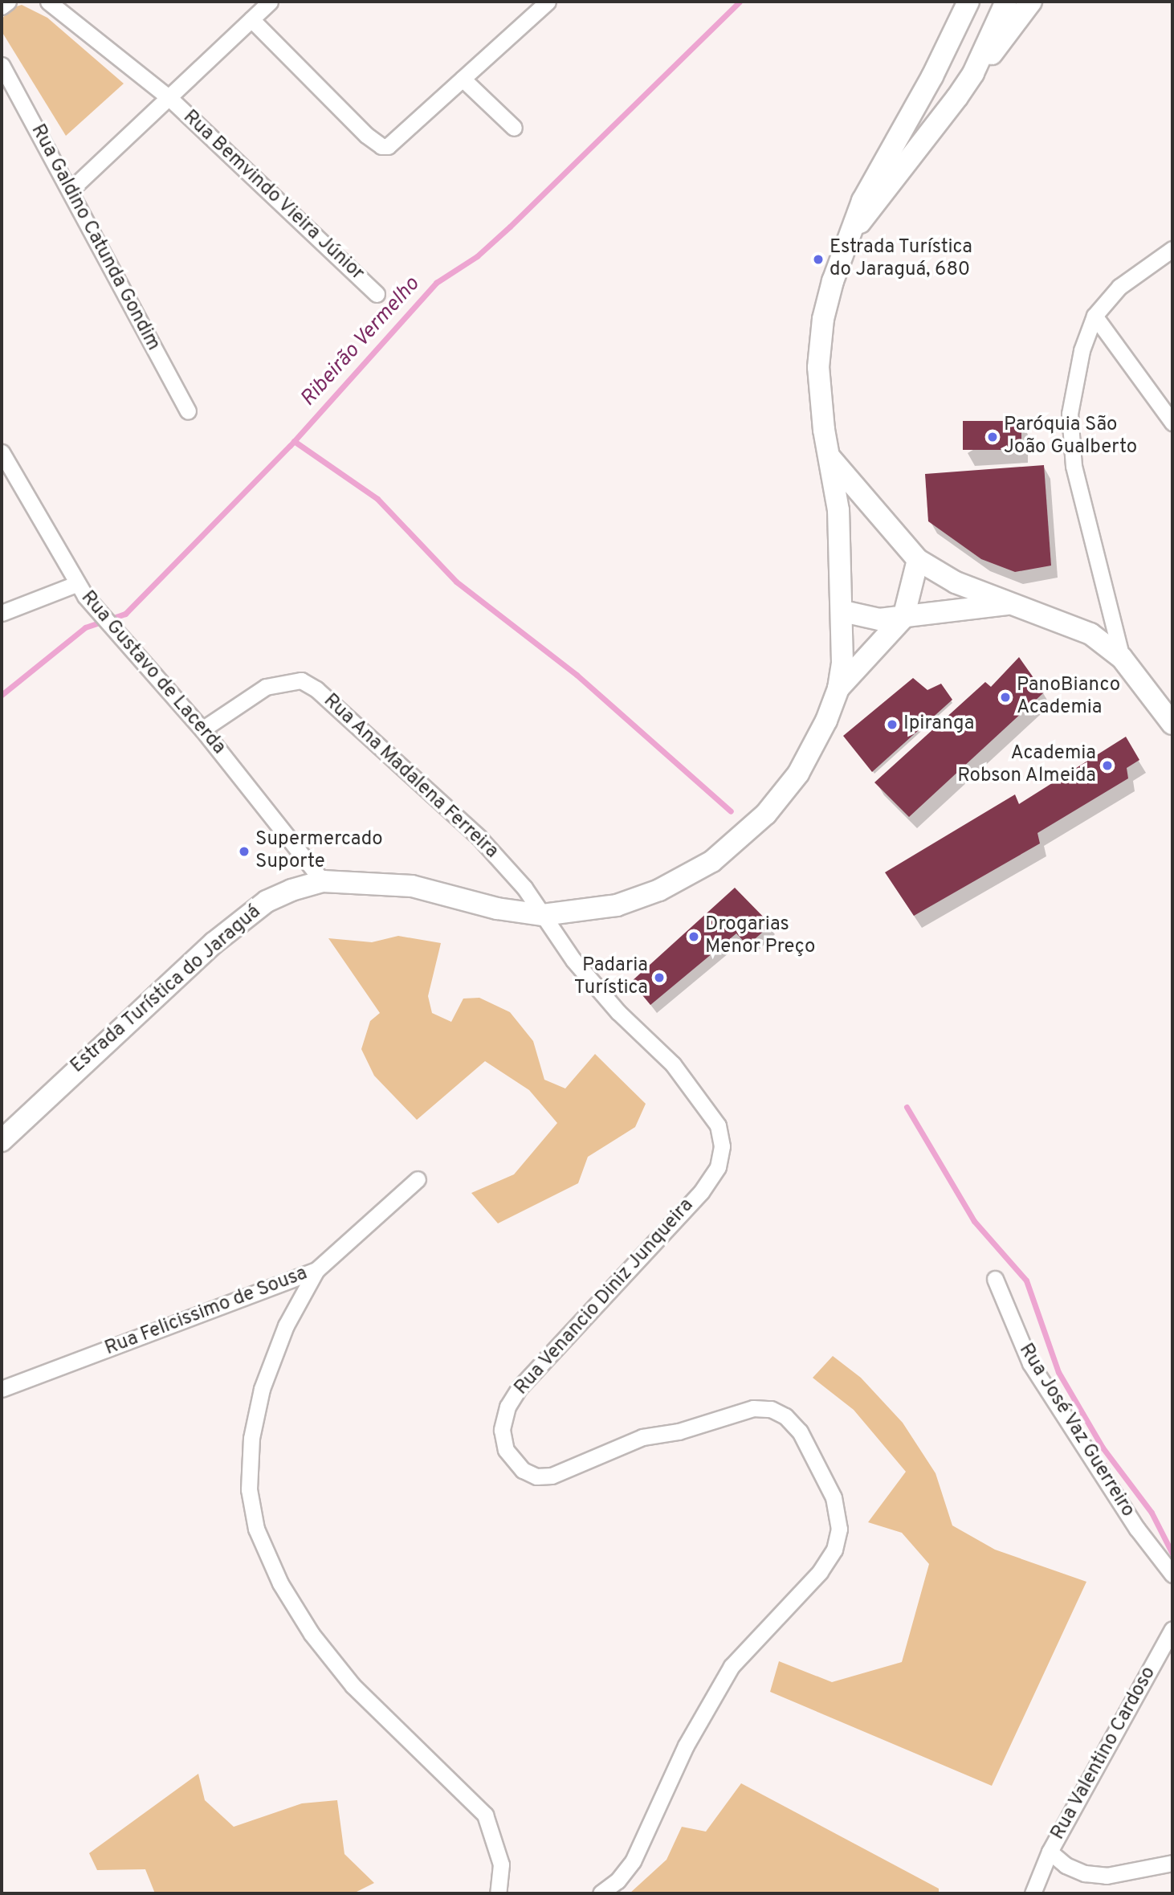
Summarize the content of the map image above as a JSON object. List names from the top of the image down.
{
  "streets": {
    "main road": ["Estrada Turística do Jaraguá"],
    "street": [
      "Rua Bemvindo Vieira Júnior",
      "Rua Galdino Catunda Gondim",
      "Rua Gustavo de Lacerda",
      "Rua Ana Madalena Ferreira",
      "Rua Venancio Diniz Junqueira",
      "Rua Felicissimo de Sousa",
      "Rua José Vaz Guerreiro",
      "Rua Valentino Cardoso"
    ]
  },
  "crossings": [
    ["Rua Gustavo de Lacerda", "Rua Ana Madalena Ferreira"],
    ["Rua Gustavo de Lacerda", "Estrada Turística do Jaraguá"],
    ["Rua Ana Madalena Ferreira", "Estrada Turística do Jaraguá"],
    ["Rua Ana Madalena Ferreira", "Rua Venancio Diniz Junqueira"],
    ["Estrada Turística do Jaraguá", "Rua Venancio Diniz Junqueira"]
  ],
  "water": ["Ribeirão Vermelho"],
  "places": [
    "Estrada Turística do Jaraguá, 680",
    "Paróquia São João Gualberto",
    "PanoBianco Academia",
    "Ipiranga",
    "Academia Robson Almeida",
    "Supermercado Suporte",
    "Drogarias Menor Preço",
    "Padaria Turística"
  ]
}
